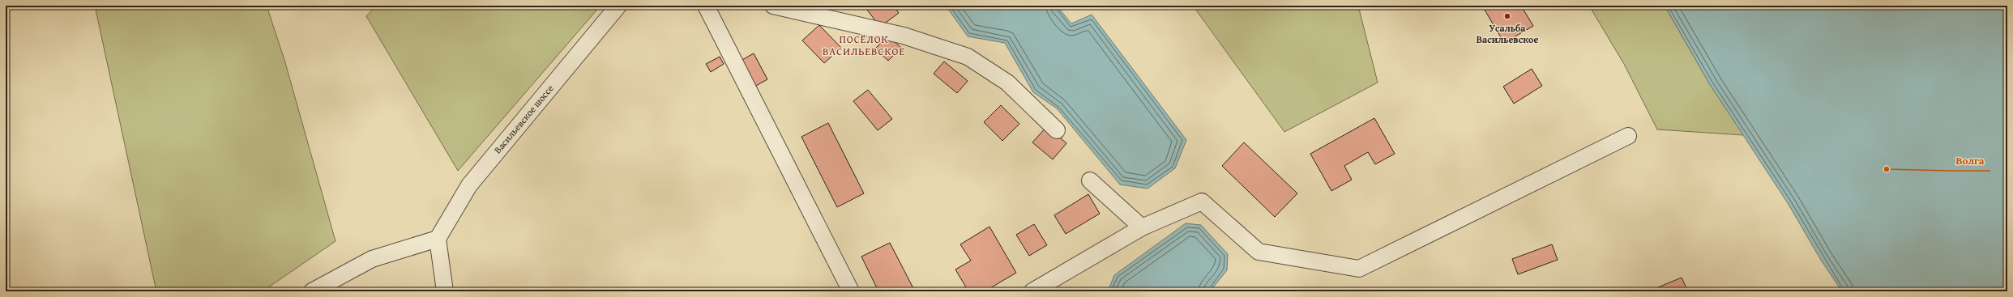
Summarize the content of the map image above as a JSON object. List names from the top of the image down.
{
  "streets": {
    "street": ["Васильевское шоссе"]
  },
  "districts": ["ПОСЁЛОК ВАСИЛЬЕВСКОЕ"],
  "places": ["Усальба Васильевское", "Волга"]
}
